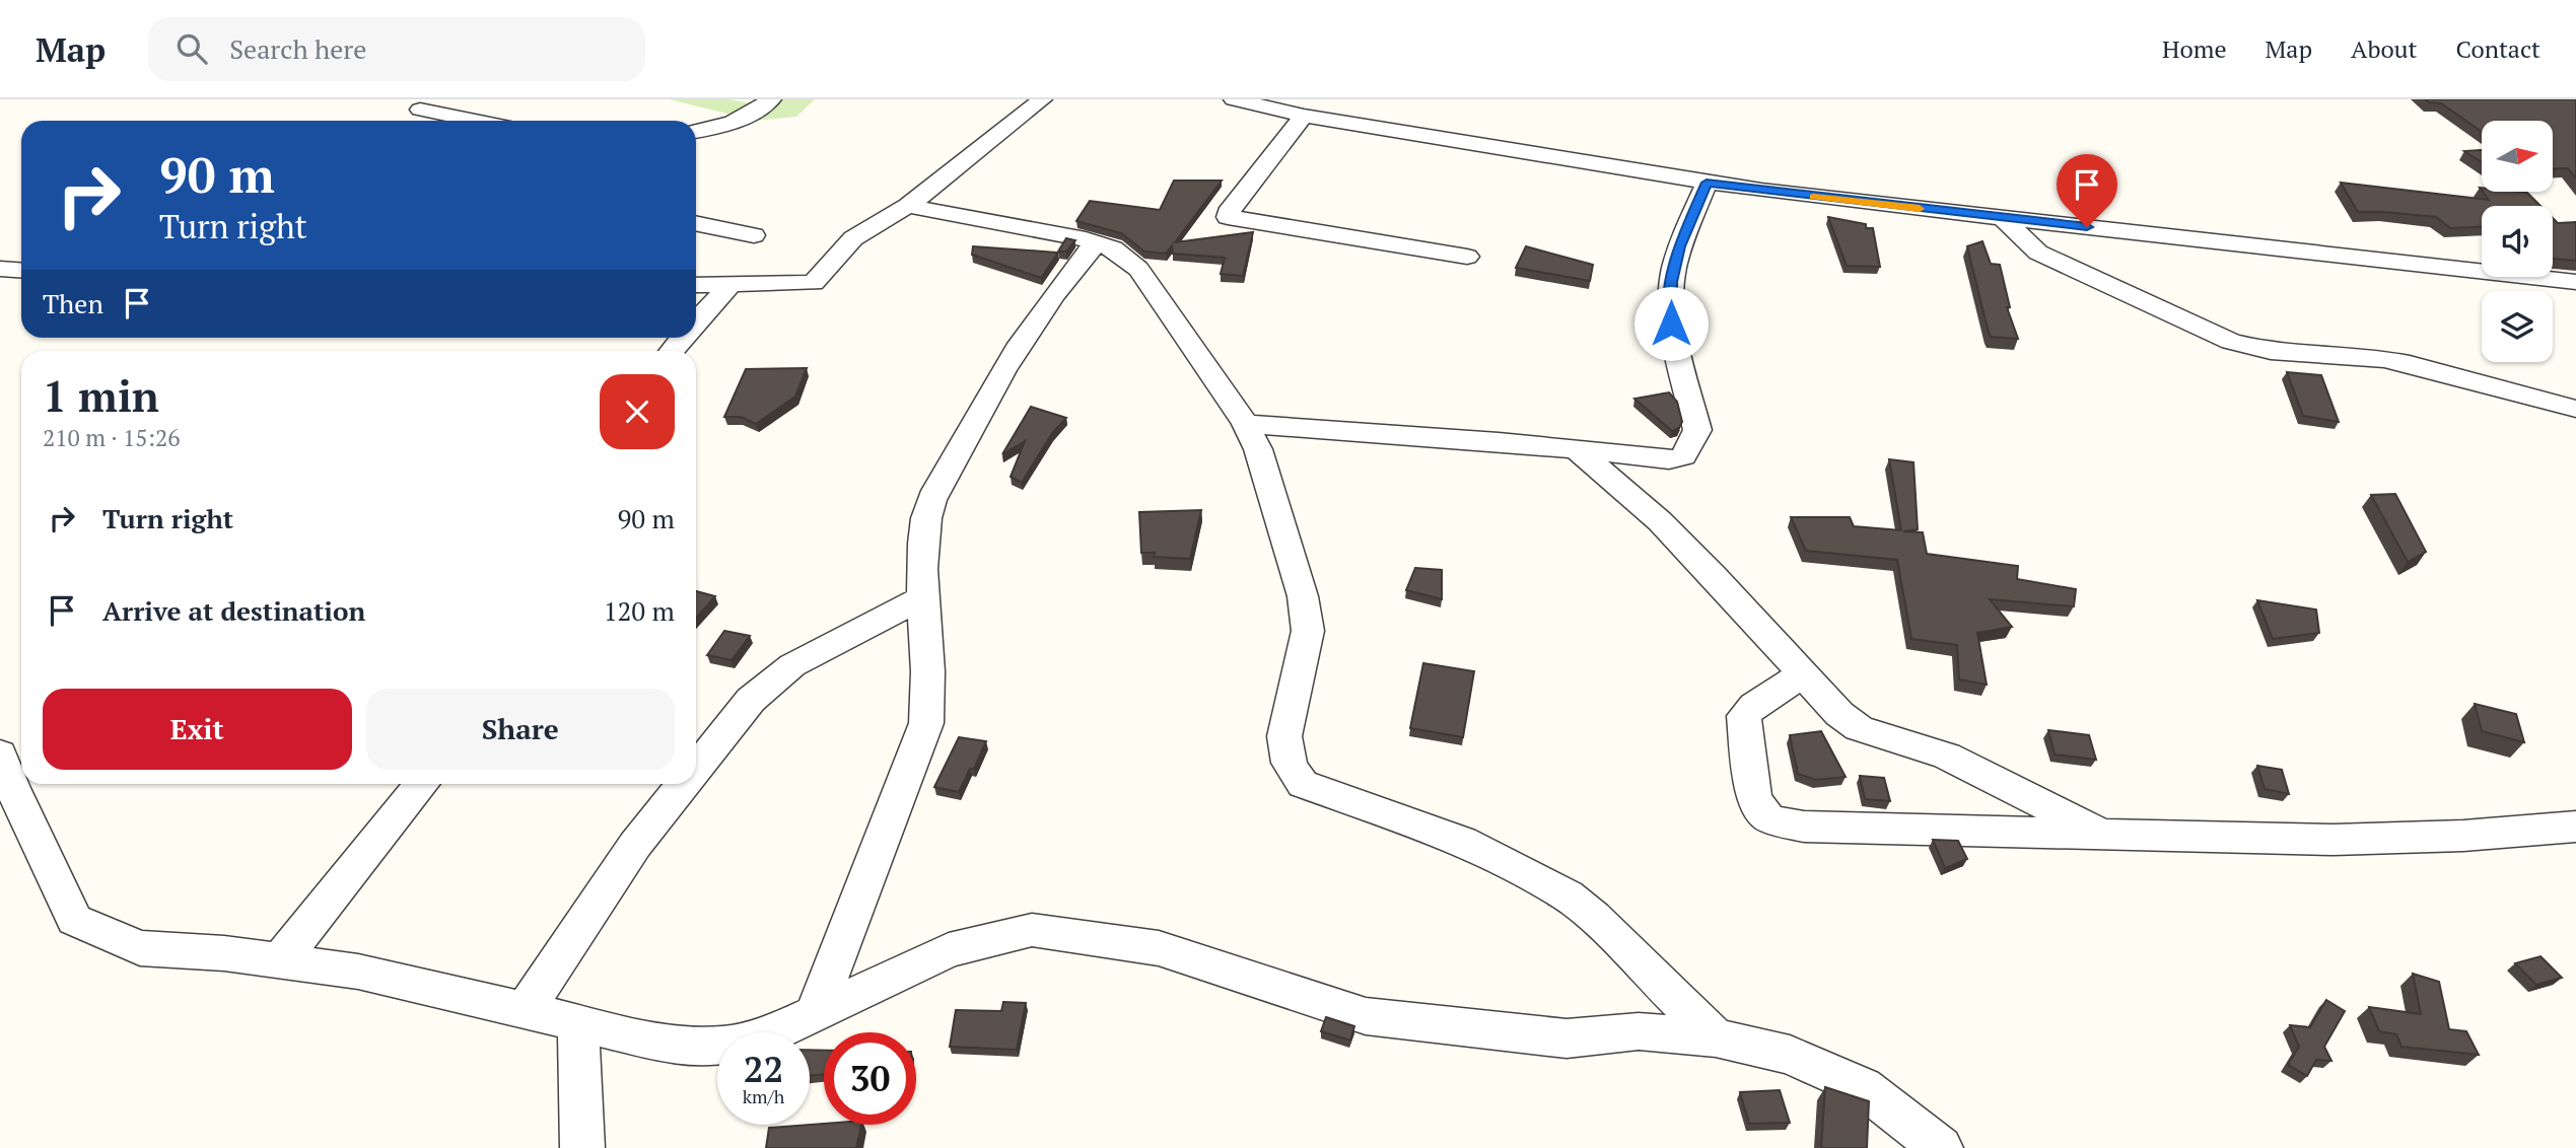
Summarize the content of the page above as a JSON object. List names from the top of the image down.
{
  "north": "right",
  "page": {
    "header": "Map",
    "search": "Search here",
    "nav": [
      "Home",
      "Map",
      "About",
      "Contact"
    ],
    "turn": ["90 m", "Turn right"],
    "then": "Then",
    "heading": ["1 min", "210 m · 15:26"],
    "list": [
      {
        "name": "Turn right",
        "value": "90 m"
      },
      {
        "name": "Arrive at destination",
        "value": "120 m"
      }
    ],
    "buttons": ["Exit", "Share"],
    "speed": "22 km/h",
    "limit": "30"
  }
}
